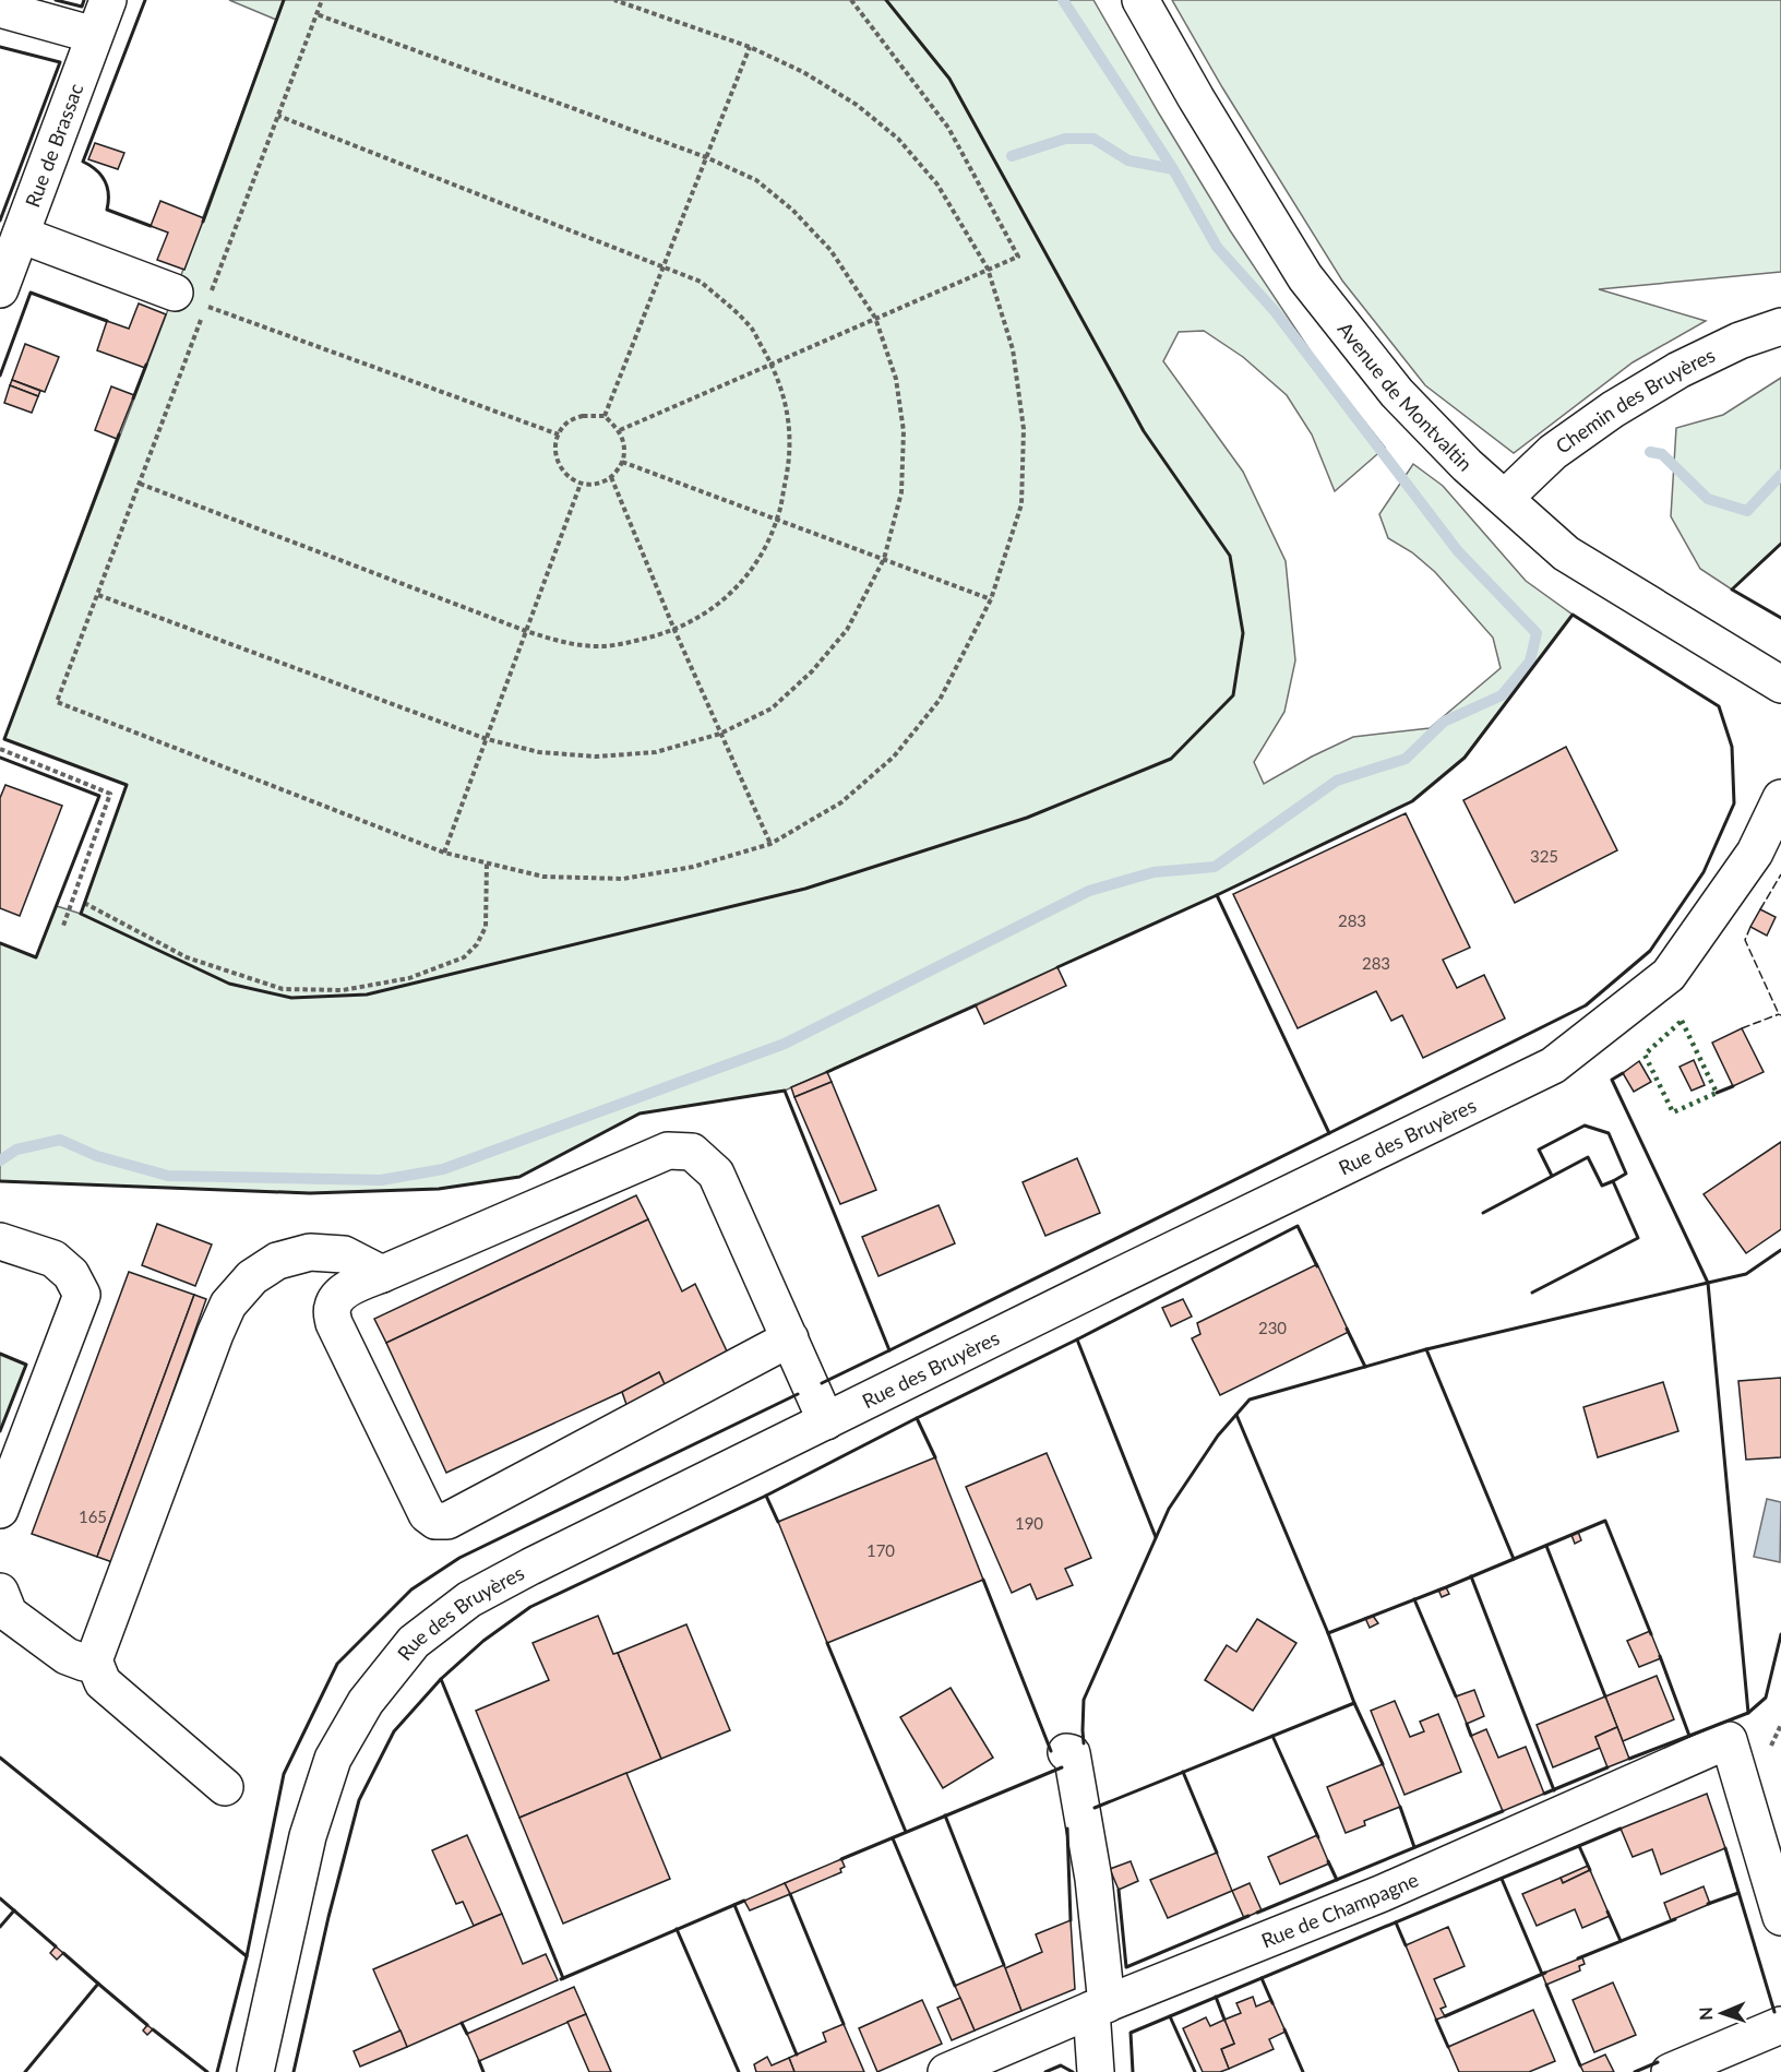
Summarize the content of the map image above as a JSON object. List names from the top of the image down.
{
  "streets": {
    "street": [
      "Rue de Brassac",
      "Avenue de Montvaltin",
      "Chemin des Bruyères",
      "Rue des Bruyères",
      "Rue de Champagne"
    ]
  },
  "crossings": [
    ["Avenue de Montvaltin", "Chemin des Bruyères"]
  ],
  "house_numbers": [
    "325",
    "283",
    "283",
    "230",
    "165",
    "190",
    "170"
  ],
  "north": "left"
}
